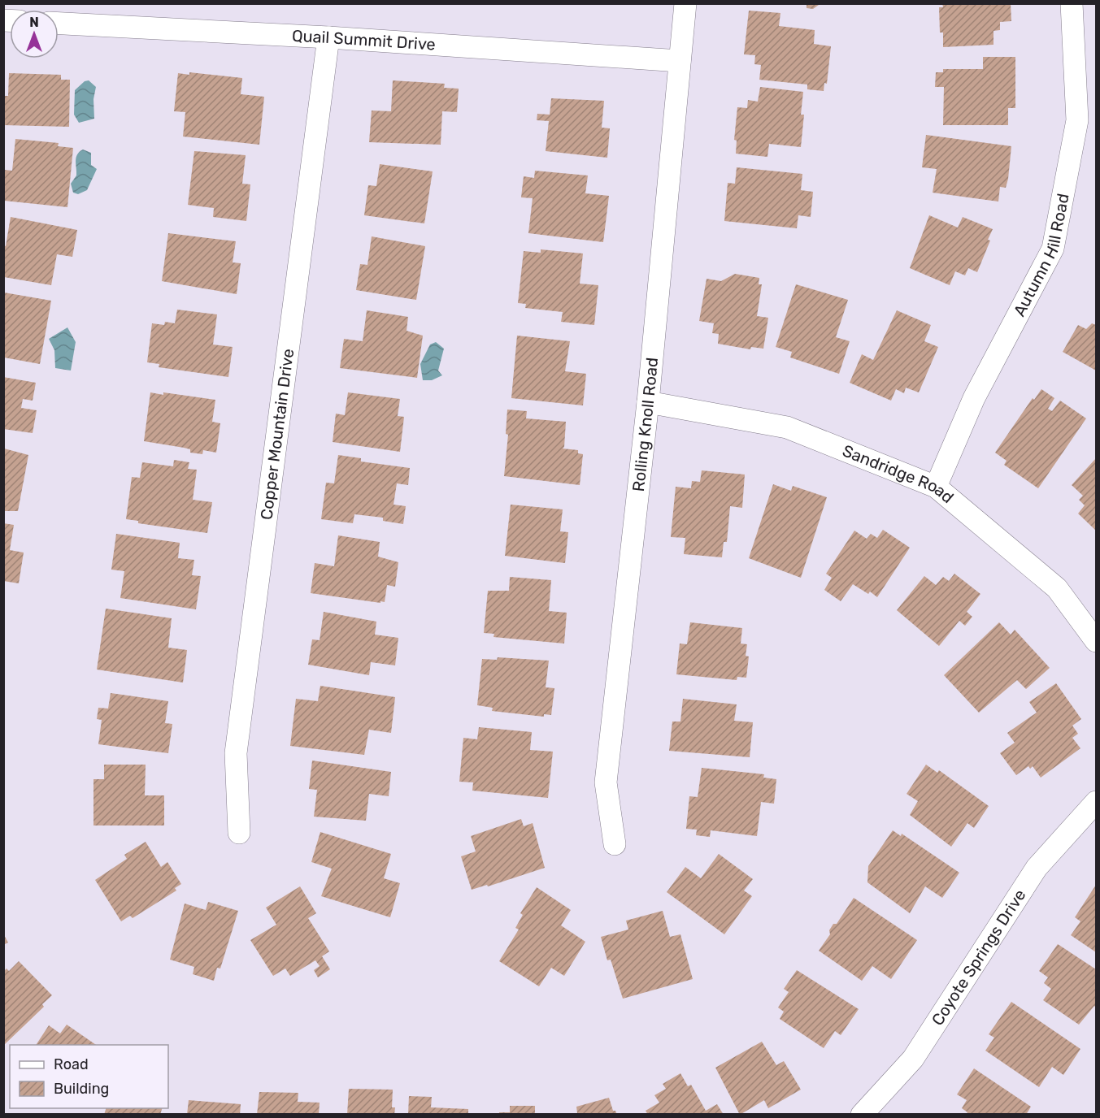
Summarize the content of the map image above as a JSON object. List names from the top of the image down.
{
  "streets": {
    "street": [
      "Quail Summit Drive",
      "Autumn Hill Road",
      "Rolling Knoll Road",
      "Copper Mountain Drive",
      "Sandridge Road",
      "Coyote Springs Drive"
    ]
  },
  "crossings": [
    ["Quail Summit Drive", "Rolling Knoll Road"],
    ["Quail Summit Drive", "Copper Mountain Drive"],
    ["Autumn Hill Road", "Sandridge Road"],
    ["Rolling Knoll Road", "Sandridge Road"]
  ],
  "legend": ["Road", "Building"],
  "north": "top"
}
